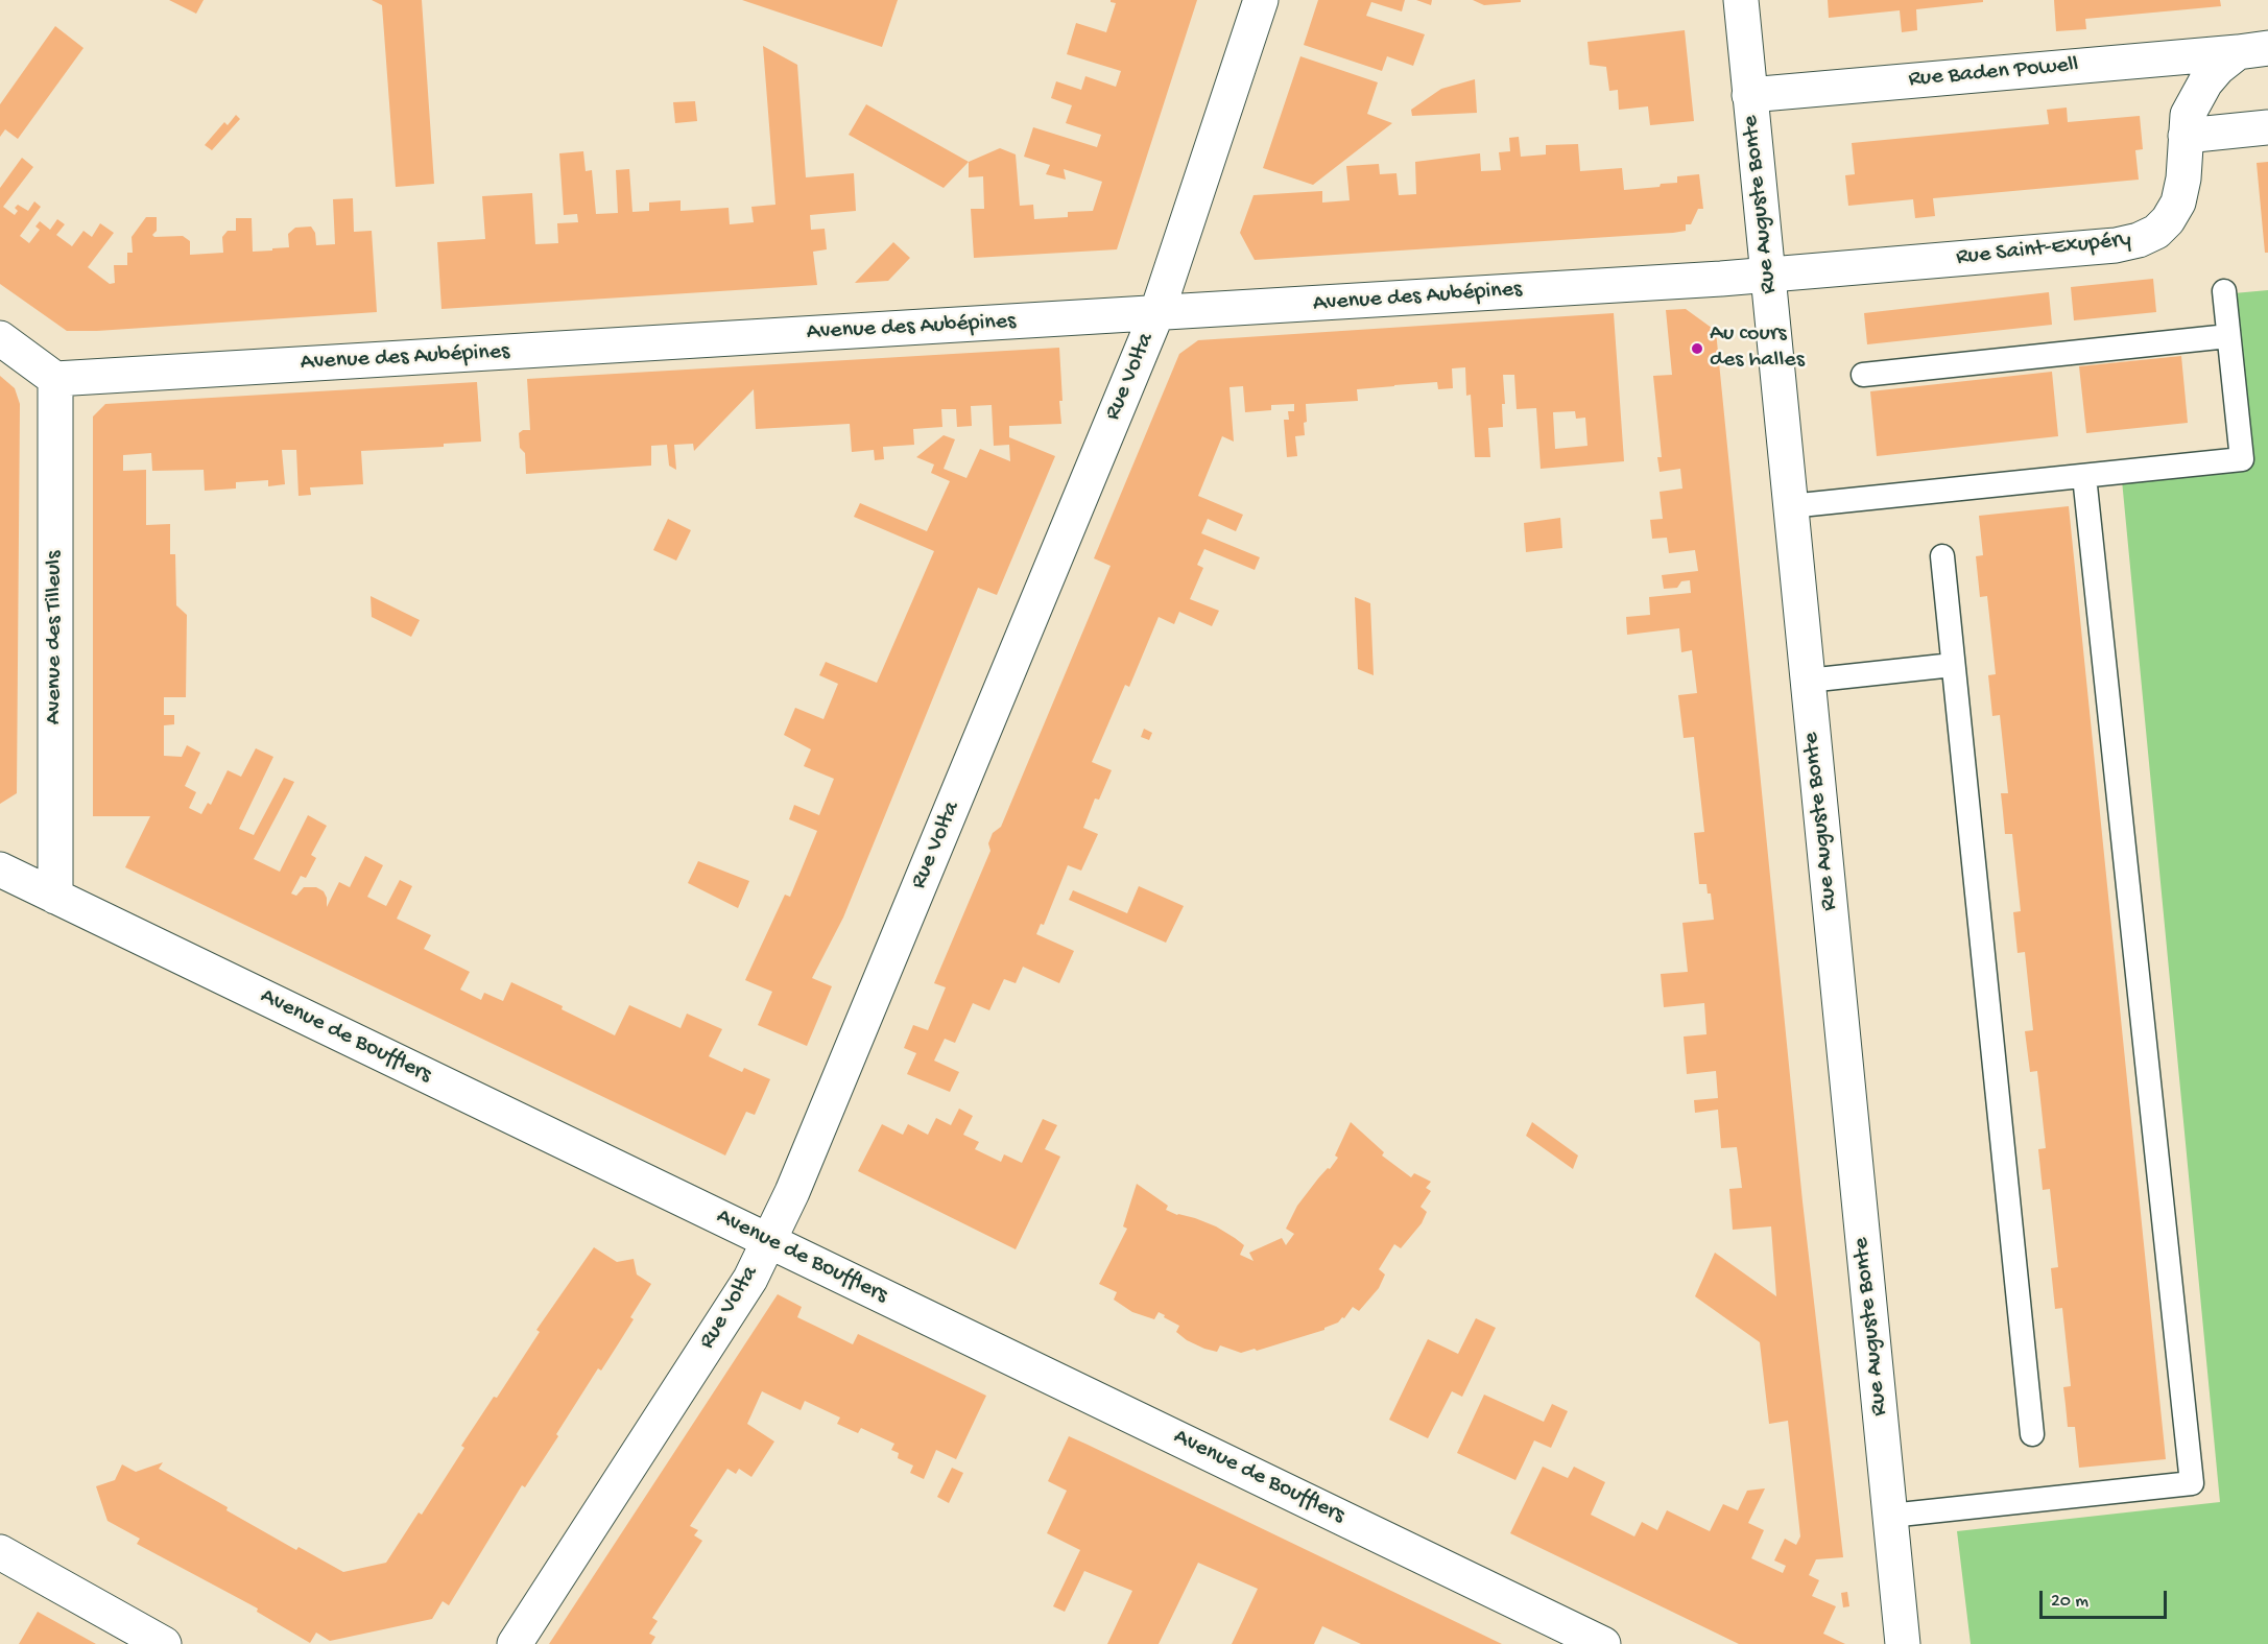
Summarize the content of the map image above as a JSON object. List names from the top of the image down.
{
  "streets": {
    "street": [
      "Rue Baden Powell",
      "Rue Auguste Bonte",
      "Rue Saint-Exupéry",
      "Avenue des Aubépines",
      "Rue Volta",
      "Avenue des Tilleuls",
      "Avenue de Boufflers"
    ]
  },
  "crossings": [
    ["Rue Baden Powell", "Rue Auguste Bonte"],
    ["Rue Baden Powell", "Rue Saint-Exupéry"],
    ["Rue Auguste Bonte", "Rue Saint-Exupéry"],
    ["Rue Auguste Bonte", "Avenue des Aubépines"],
    ["Rue Saint-Exupéry", "Avenue des Aubépines"],
    ["Avenue des Aubépines", "Rue Volta"],
    ["Avenue des Aubépines", "Avenue des Tilleuls"],
    ["Rue Volta", "Avenue de Boufflers"],
    ["Avenue des Tilleuls", "Avenue de Boufflers"]
  ],
  "places": ["Au cours des halles"],
  "scale_bar": "20 m"
}
